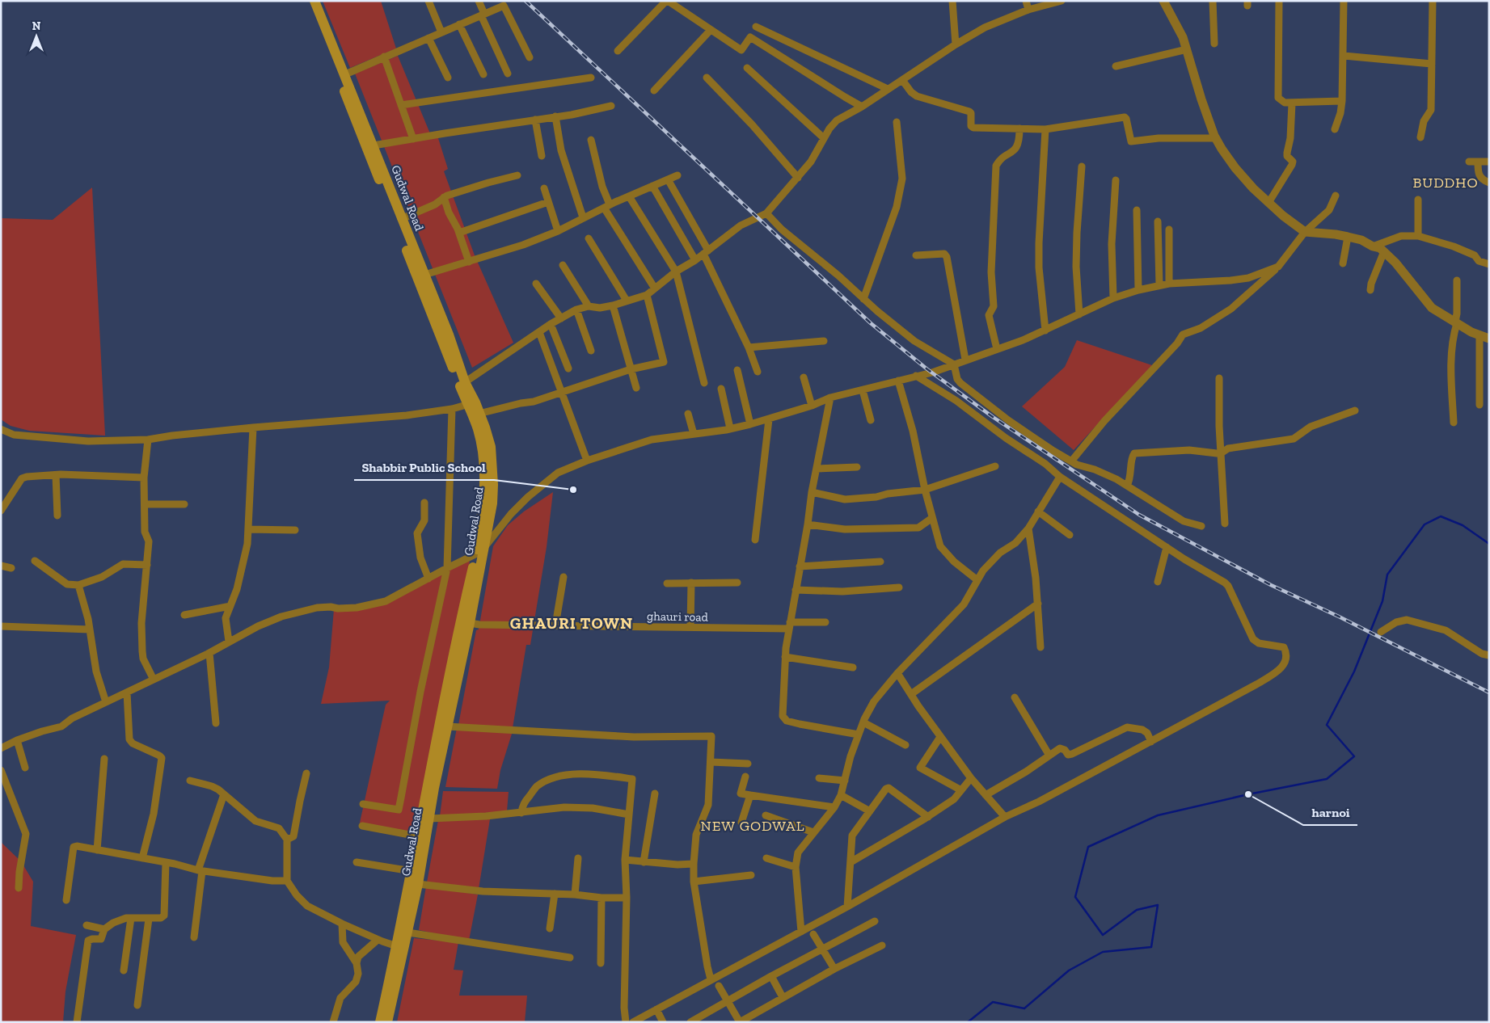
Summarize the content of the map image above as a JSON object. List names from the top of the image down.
{
  "streets": {
    "main road": ["Gudwal Road"],
    "street": ["ghauri road"]
  },
  "crossings": [
    ["Gudwal Road", "ghauri road"]
  ],
  "districts": ["BUDDHO", "GHAURI TOWN", "NEW GODWAL"],
  "places": ["Shabbir Public School", "harnoi"],
  "north": "top"
}
